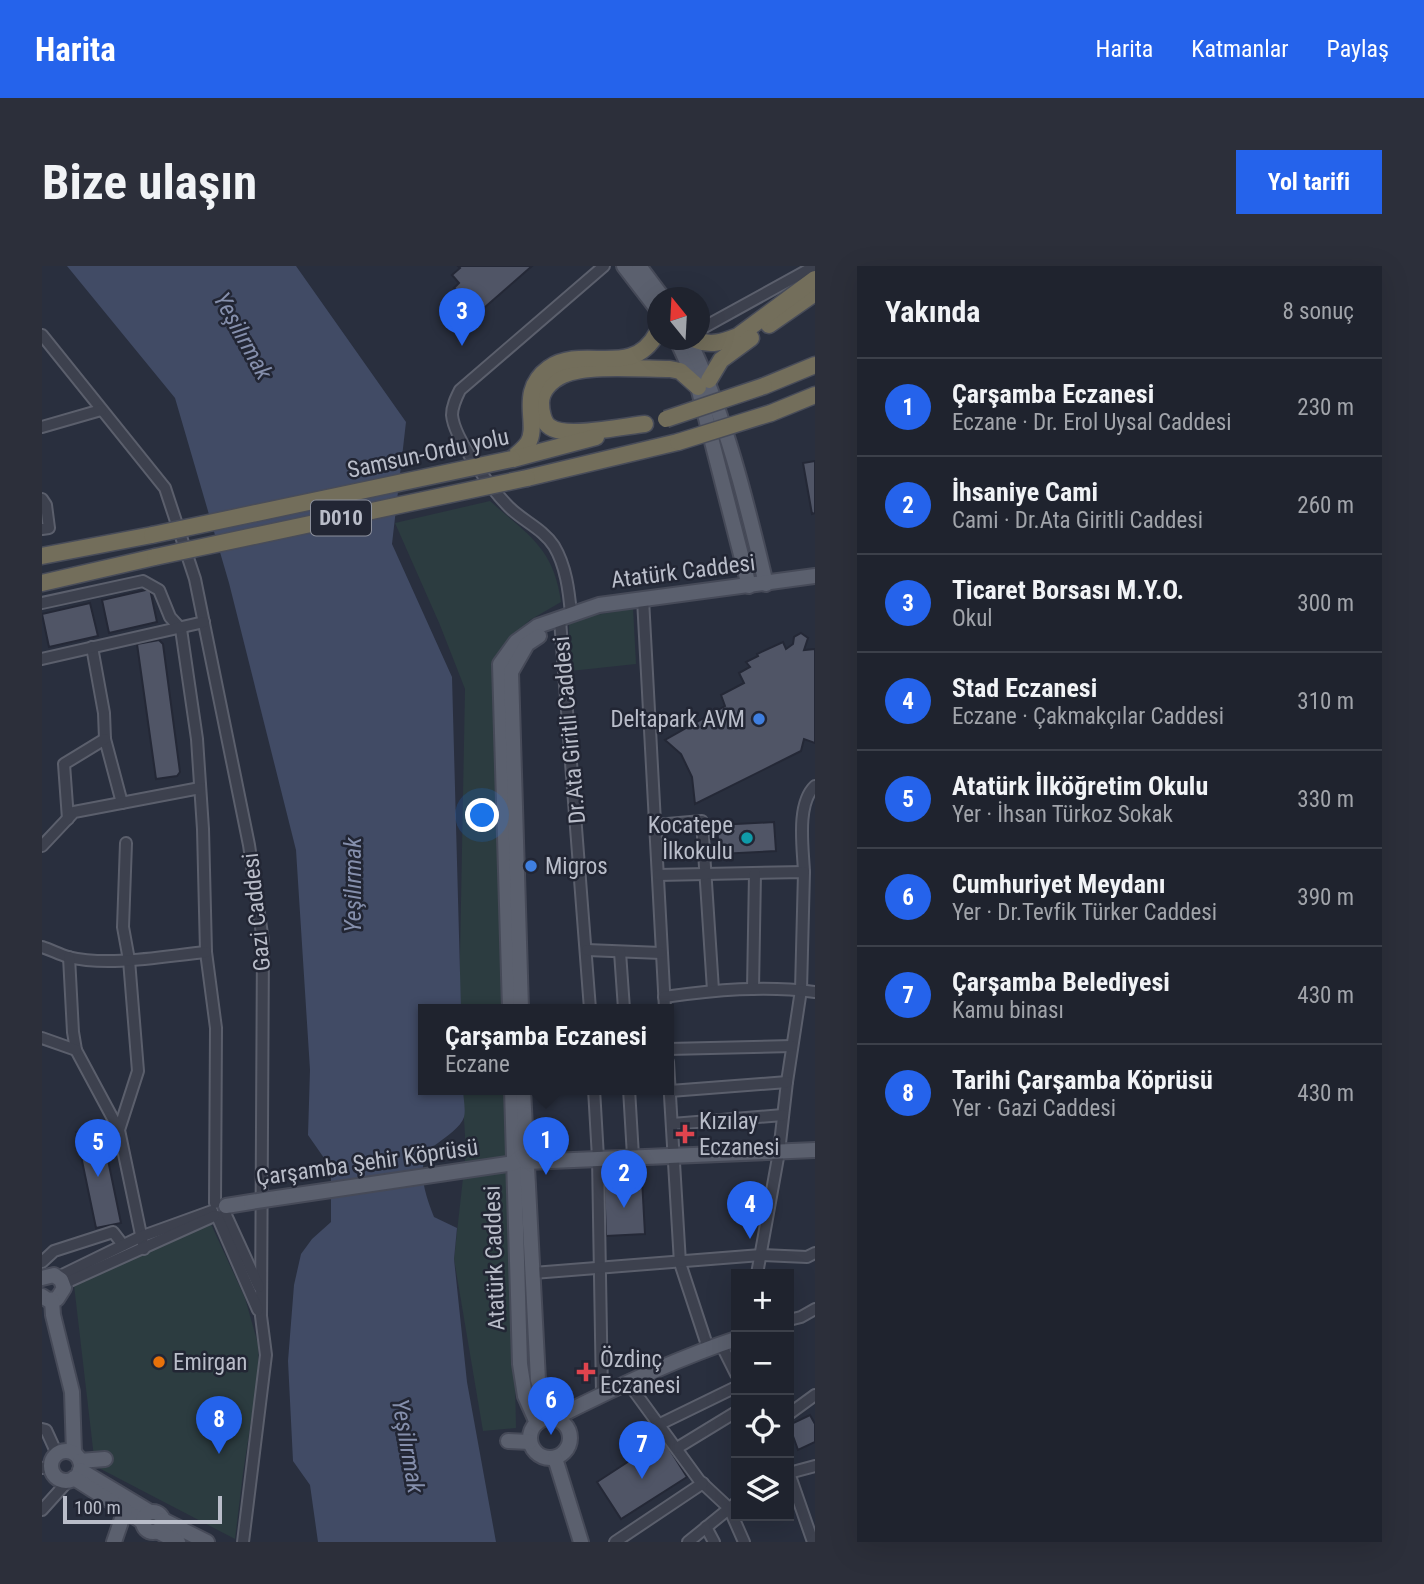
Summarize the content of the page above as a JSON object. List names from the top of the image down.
{
  "streets": {
    "highway": ["Samsun-Ordu yolu", "D010"],
    "main road": ["Atatürk Caddesi", "Çarşamba Şehir Köprüsü"],
    "street": ["Dr.Ata Giritli Caddesi", "Gazi Caddesi"]
  },
  "crossings": [
    ["Atatürk Caddesi", "Dr.Ata Giritli Caddesi"],
    ["Atatürk Caddesi", "Çarşamba Şehir Köprüsü"]
  ],
  "water": ["Yeşilırmak"],
  "places": {
    "other": [
      "Deltapark AVM",
      "Kocatepe İlkokulu",
      "Migros",
      "Emirgan"
    ],
    "health": ["Kızılay Eczanesi", "Özdinç Eczanesi"]
  },
  "scale_bar": "100 m",
  "north": "top",
  "page": {
    "header": "Harita",
    "nav": ["Harita", "Katmanlar", "Paylaş"],
    "buttons": "Yol tarifi",
    "title": "Bize ulaşın",
    "heading": ["Yakında", "8 sonuç"],
    "pins": [
      "3",
      "1",
      "5",
      "2",
      "4",
      "6",
      "8",
      "7"
    ],
    "list": [
      {
        "mark": "1",
        "name": "Çarşamba Eczanesi",
        "note": "Eczane · Dr. Erol Uysal Caddesi",
        "value": "230 m"
      },
      {
        "mark": "2",
        "name": "İhsaniye Cami",
        "note": "Cami · Dr.Ata Giritli Caddesi",
        "value": "260 m"
      },
      {
        "mark": "3",
        "name": "Ticaret Borsası M.Y.O.",
        "note": "Okul",
        "value": "300 m"
      },
      {
        "mark": "4",
        "name": "Stad Eczanesi",
        "note": "Eczane · Çakmakçılar Caddesi",
        "value": "310 m"
      },
      {
        "mark": "5",
        "name": "Atatürk İlköğretim Okulu",
        "note": "Yer · İhsan Türkoz Sokak",
        "value": "330 m"
      },
      {
        "mark": "6",
        "name": "Cumhuriyet Meydanı",
        "note": "Yer · Dr.Tevfik Türker Caddesi",
        "value": "390 m"
      },
      {
        "mark": "7",
        "name": "Çarşamba Belediyesi",
        "note": "Kamu binası",
        "value": "430 m"
      },
      {
        "mark": "8",
        "name": "Tarihi Çarşamba Köprüsü",
        "note": "Yer · Gazi Caddesi",
        "value": "430 m"
      }
    ],
    "popup": ["Çarşamba Eczanesi", "Eczane"],
    "map_buttons": ["+", "−"],
    "scale": "100 m"
  }
}
